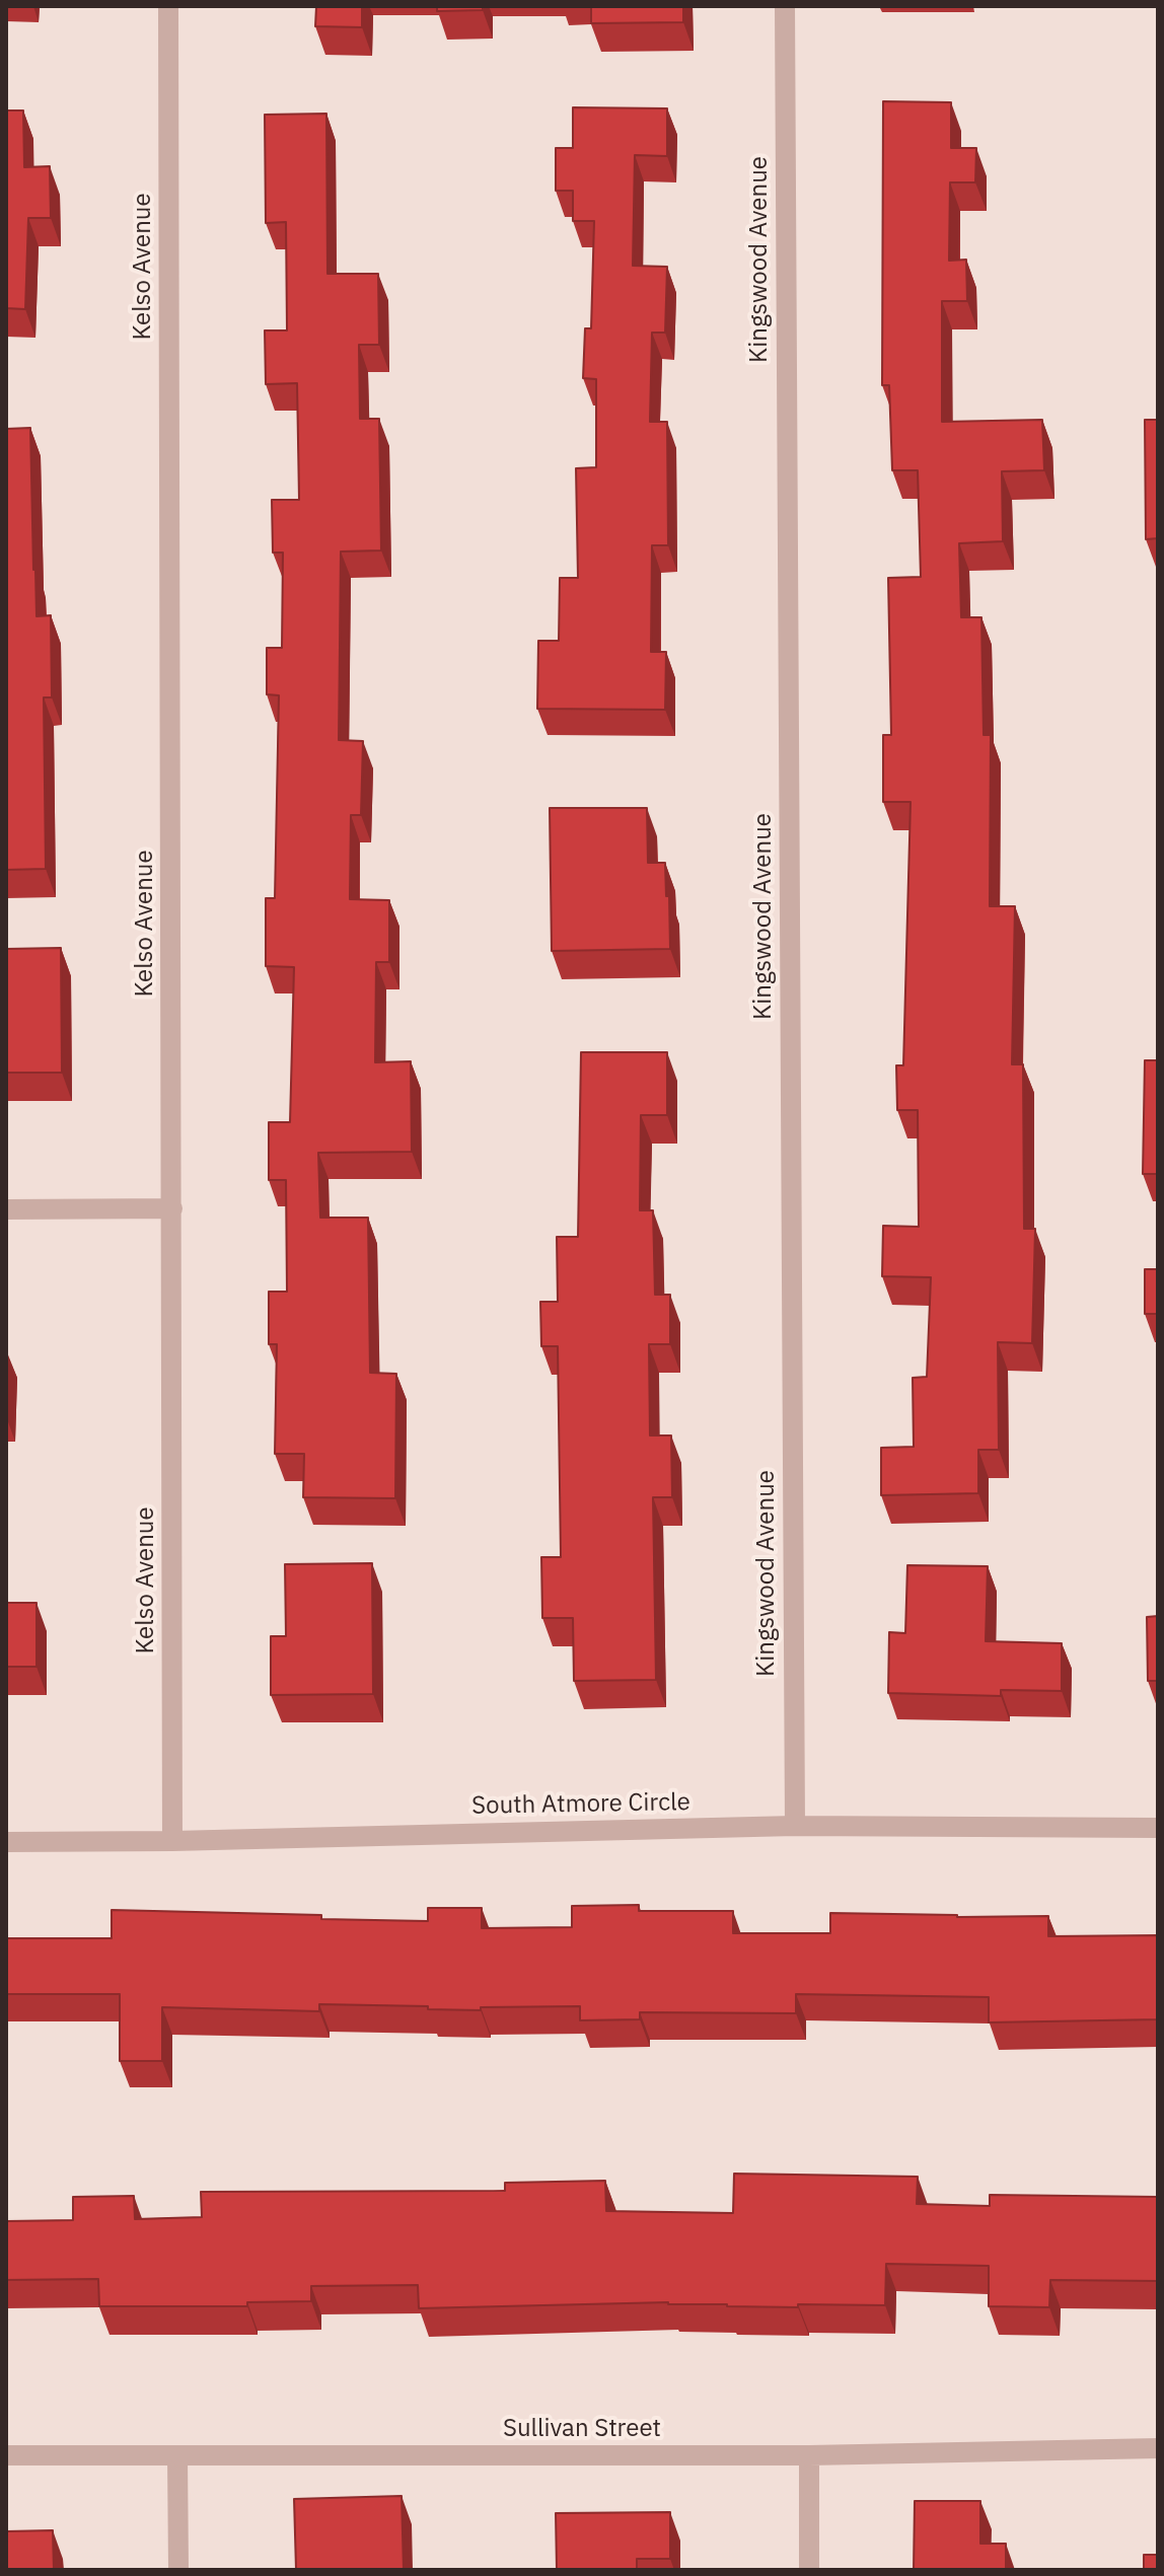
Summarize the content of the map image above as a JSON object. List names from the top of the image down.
{
  "streets": {
    "street": [
      "Kingswood Avenue",
      "Kelso Avenue",
      "South Atmore Circle",
      "Sullivan Street"
    ]
  },
  "crossings": [
    ["Kingswood Avenue", "South Atmore Circle"],
    ["Kelso Avenue", "South Atmore Circle"]
  ]
}
